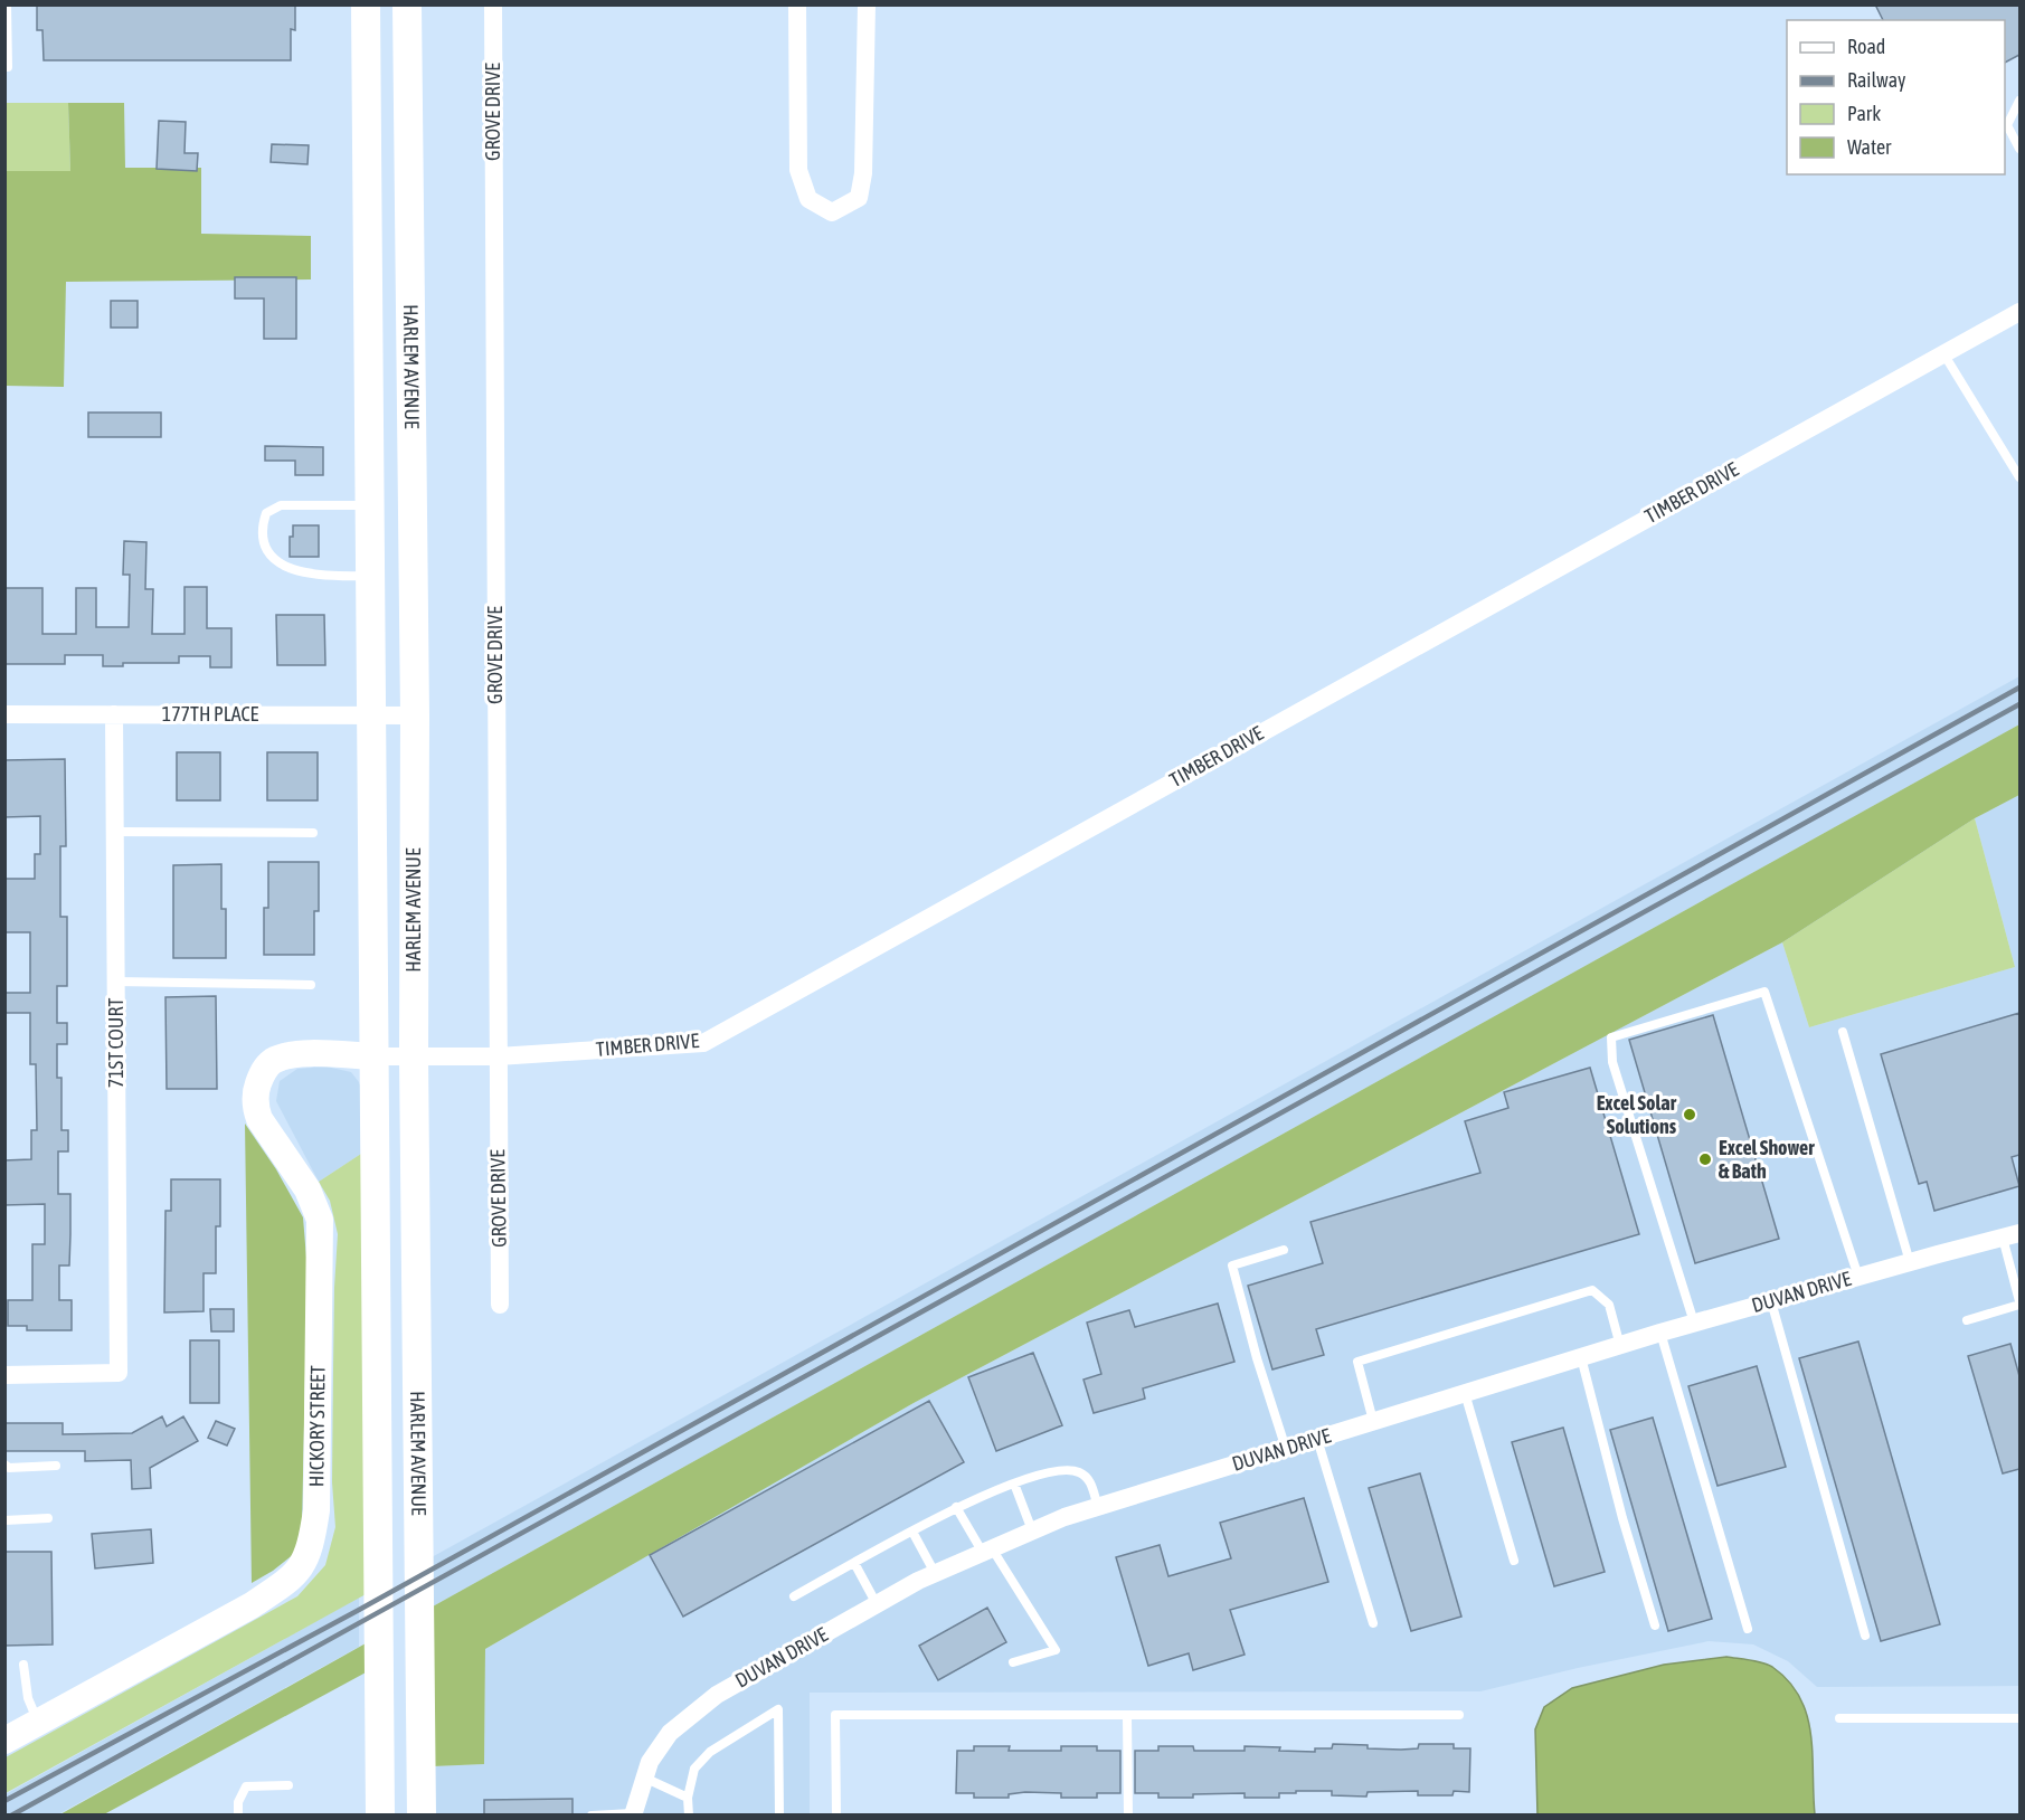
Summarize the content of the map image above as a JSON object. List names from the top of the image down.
{
  "streets": {
    "main road": ["HARLEM AVENUE"],
    "street": [
      "GROVE DRIVE",
      "TIMBER DRIVE",
      "177TH PLACE",
      "71ST COURT",
      "DUVAN DRIVE",
      "HICKORY STREET"
    ]
  },
  "crossings": [
    ["GROVE DRIVE", "TIMBER DRIVE"],
    ["HARLEM AVENUE", "TIMBER DRIVE"],
    ["HARLEM AVENUE", "177TH PLACE"],
    ["HARLEM AVENUE", "HICKORY STREET"],
    ["TIMBER DRIVE", "HICKORY STREET"],
    ["177TH PLACE", "71ST COURT"]
  ],
  "places": ["Excel Solar Solutions", "Excel Shower & Bath"],
  "legend": [
    "Road",
    "Railway",
    "Park",
    "Water"
  ]
}
